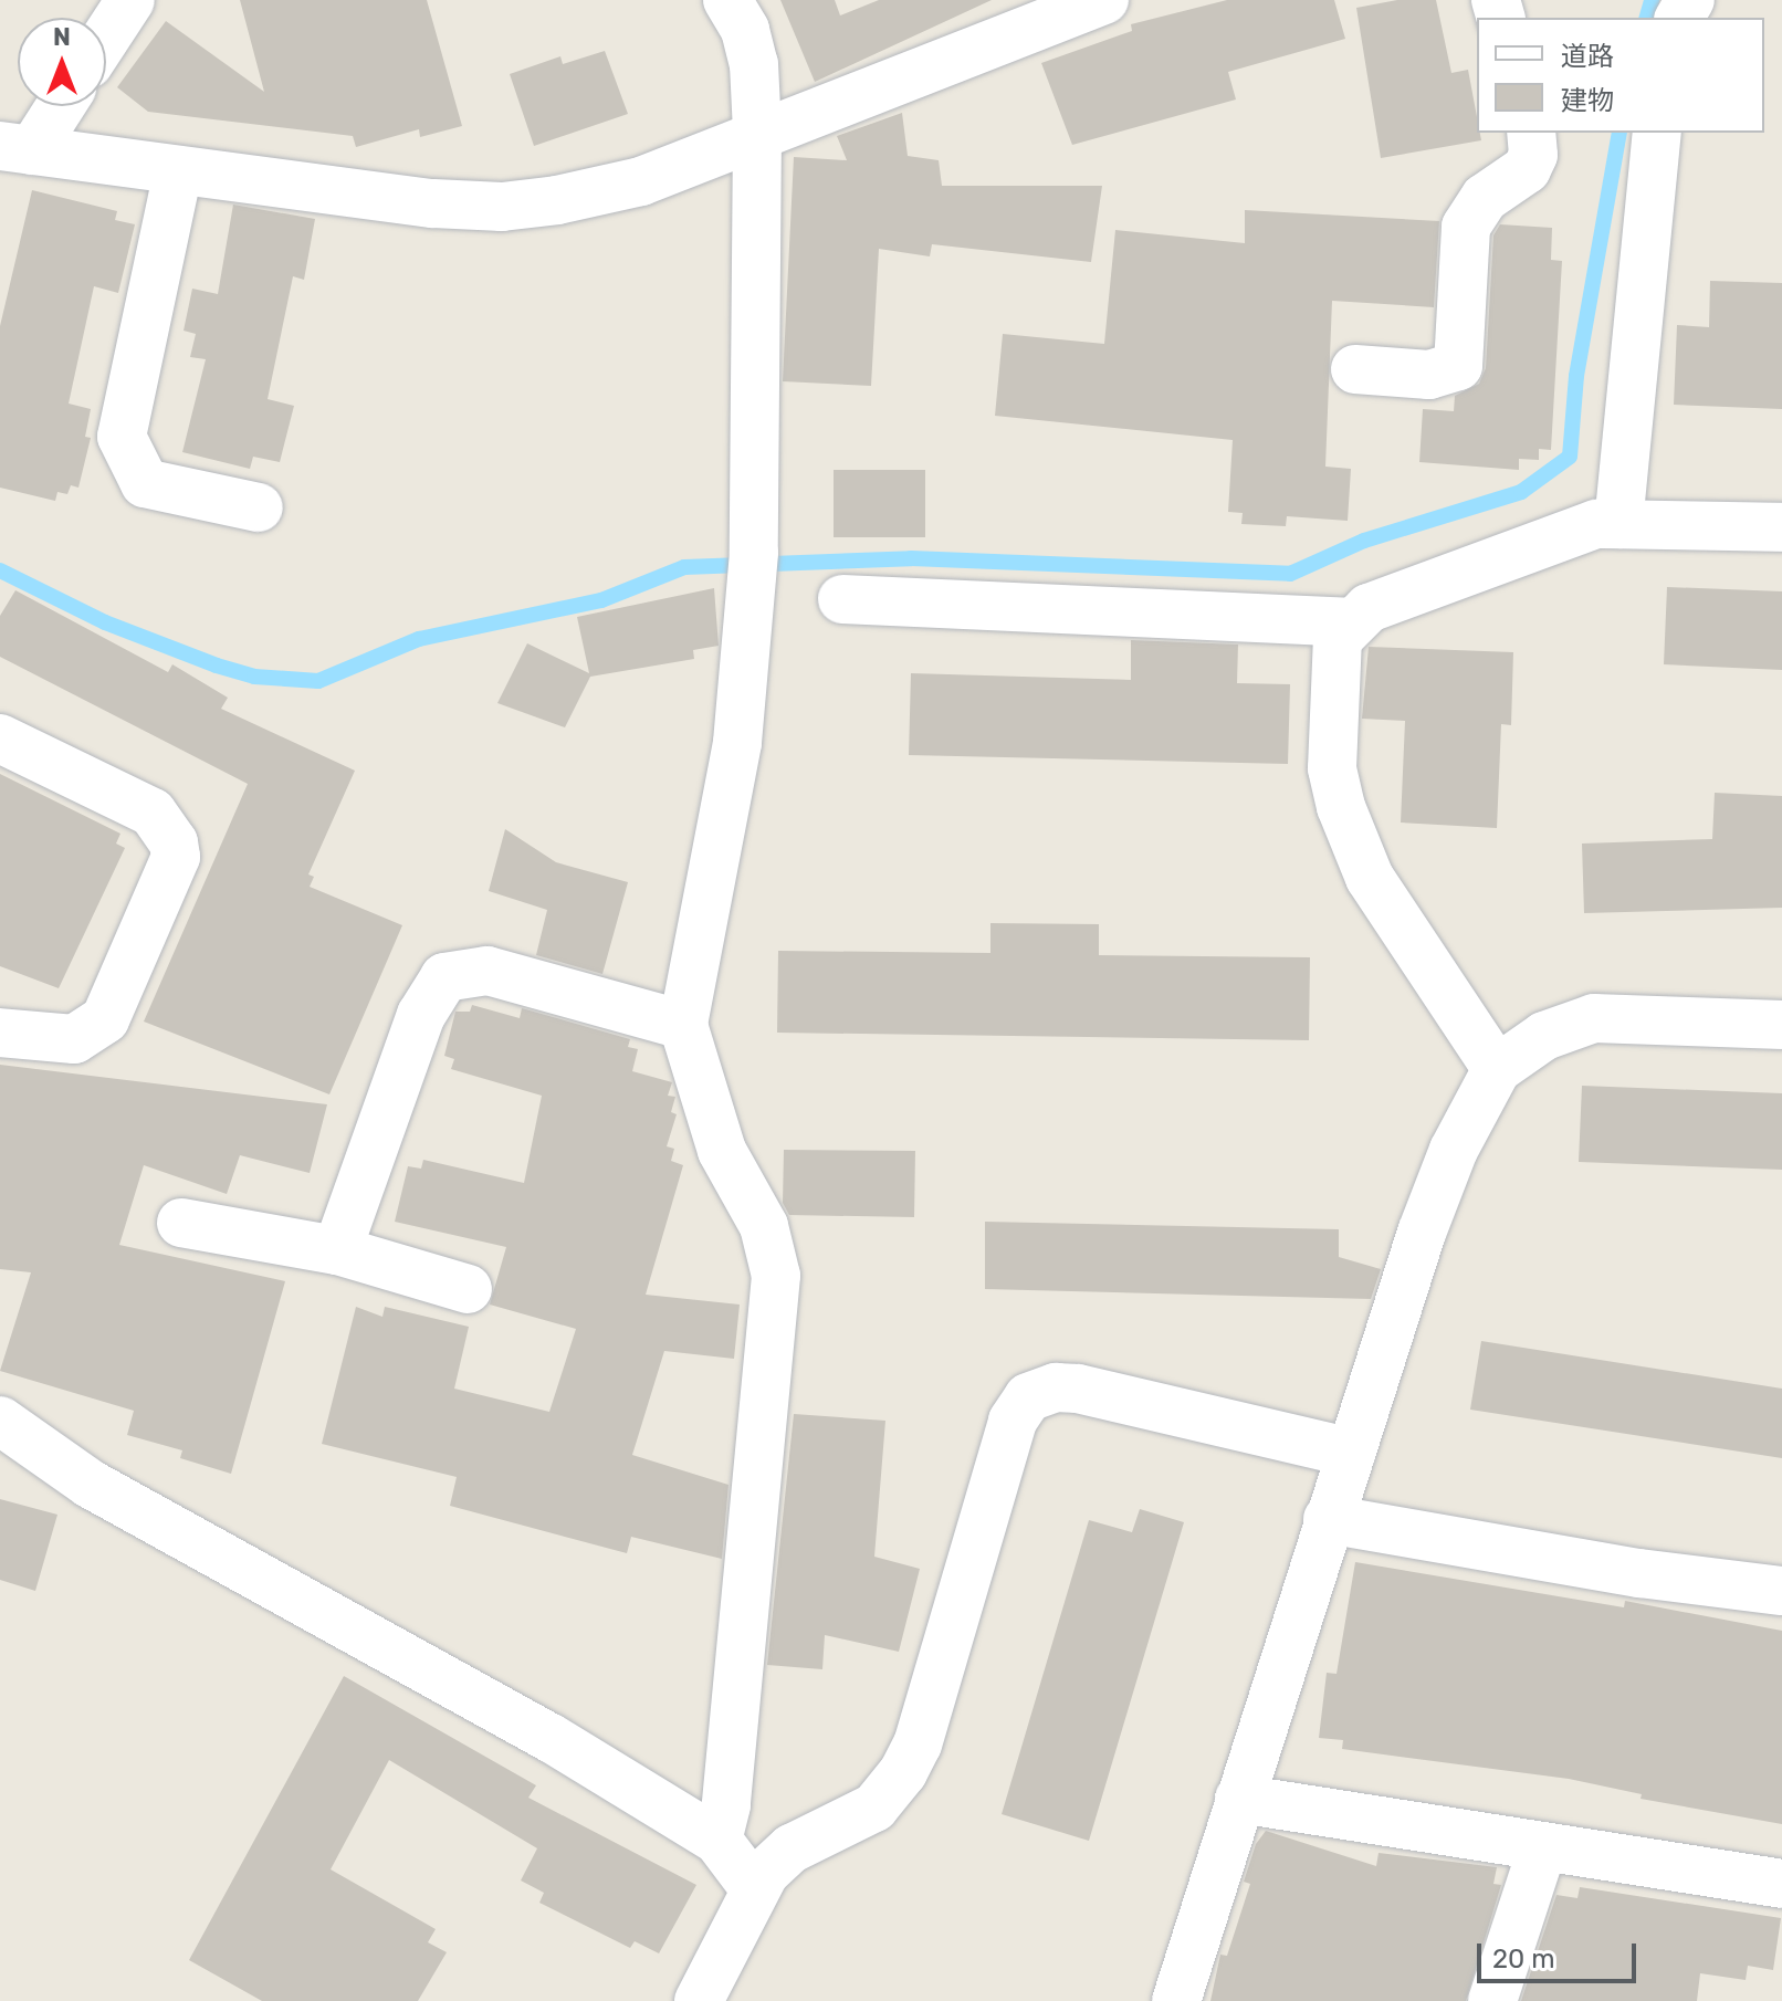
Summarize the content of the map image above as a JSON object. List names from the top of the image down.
{
  "legend": ["道路", "建物"],
  "scale_bar": "20 m",
  "north": "top"
}
